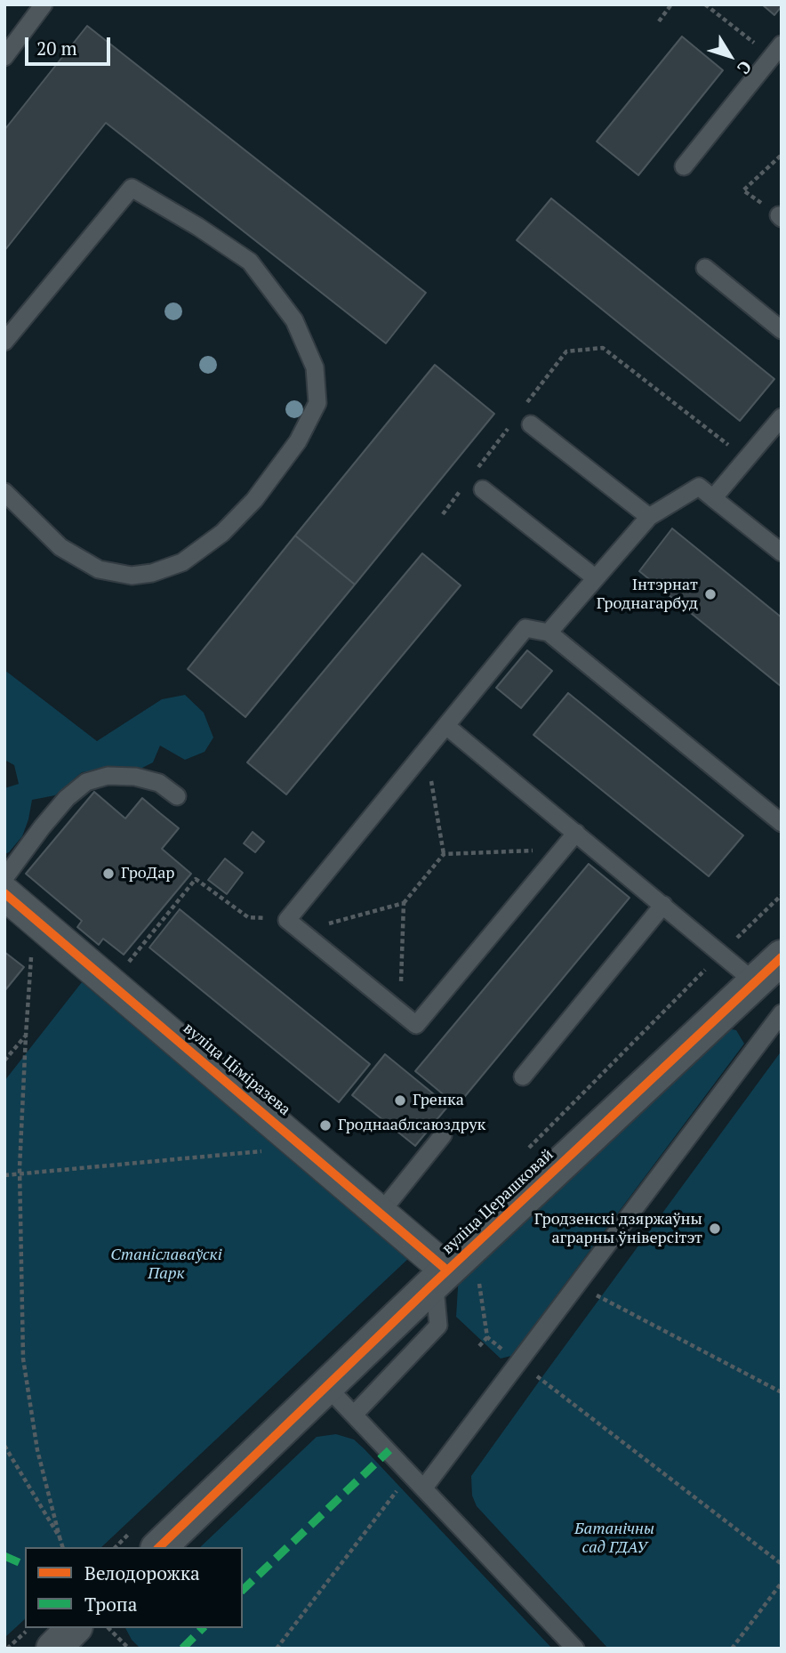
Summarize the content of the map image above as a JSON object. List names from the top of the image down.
{
  "streets": {
    "street": ["вуліца Ціміразева", "вуліца Церашковай"]
  },
  "crossings": [
    ["вуліца Ціміразева", "вуліца Церашковай"]
  ],
  "parks": ["Станіславаўскі Парк", "Батанічны сад ГДАУ"],
  "places": [
    "Інтэрнат Гроднагарбуд",
    "ГроДар",
    "Гренка",
    "Гроднааблсаюздрук",
    "Гродзенскі дзяржаўны аграрны ўніверсітэт"
  ],
  "legend": ["Велодорожка", "Тропа"],
  "scale_bar": "20 m",
  "north": "bottom right"
}
